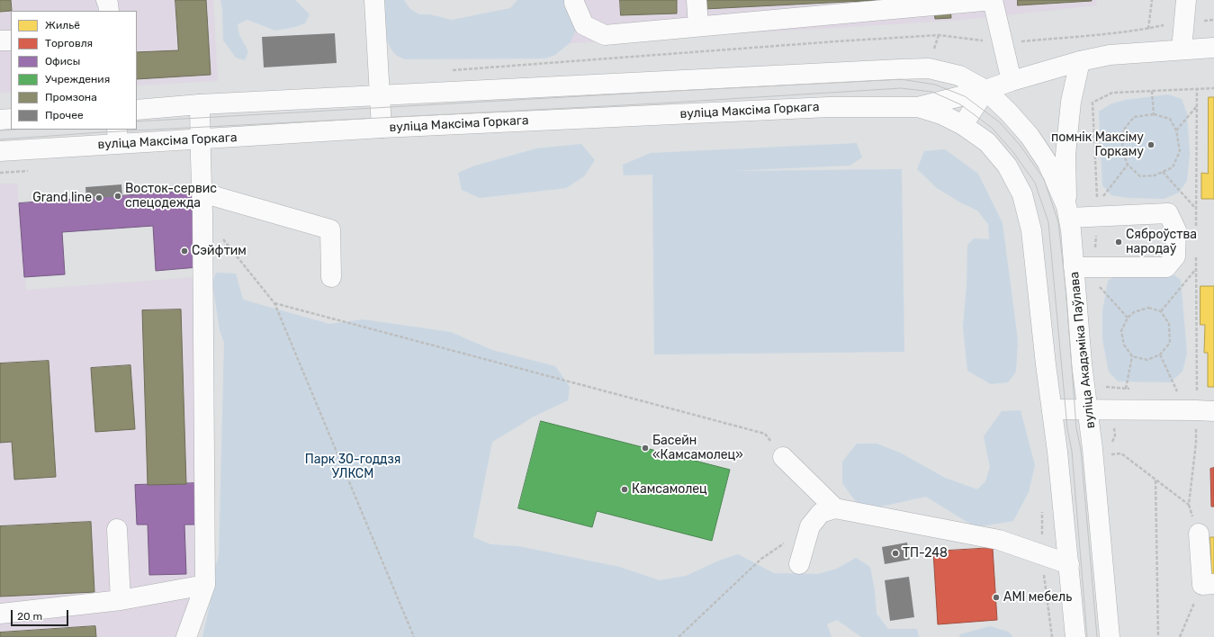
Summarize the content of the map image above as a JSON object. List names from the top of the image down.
{
  "streets": {
    "main road": ["вуліца Максіма Горкага", "вуліца Акадэміка Паўлава"]
  },
  "crossings": [
    ["вуліца Максіма Горкага", "вуліца Акадэміка Паўлава"]
  ],
  "parks": ["Парк 30-годдзя УЛКСМ"],
  "places": [
    "помнік Максіму Горкаму",
    "Восток-сервис спецодежда",
    "Grand line",
    "Сяброўства народаў",
    "Сэйфтим",
    "Басейн «Камсамолец»",
    "Камсамолец",
    "ТП-248",
    "AMI мебель"
  ],
  "legend": [
    "Жильё",
    "Торговля",
    "Офисы",
    "Учреждения",
    "Промзона",
    "Прочее"
  ],
  "scale_bar": "20 m"
}
